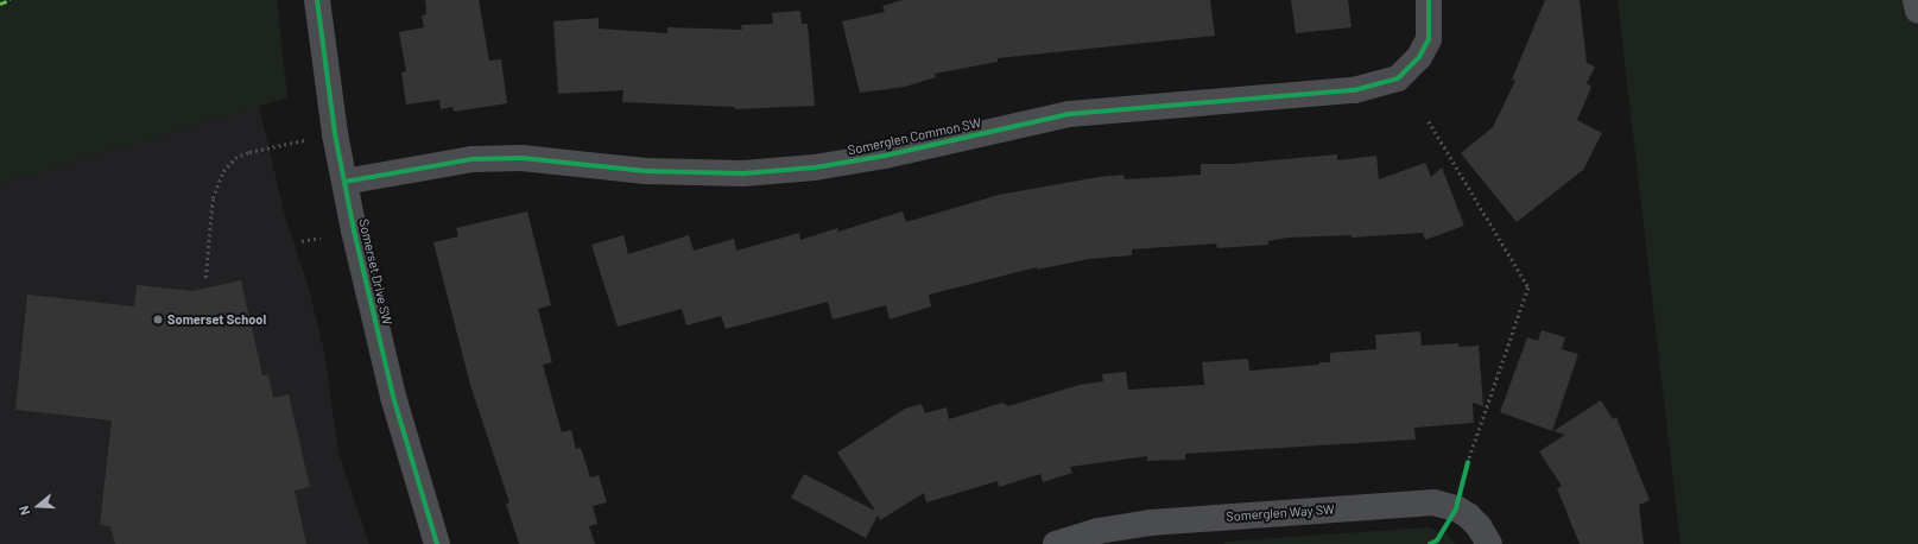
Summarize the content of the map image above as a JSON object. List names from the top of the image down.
{
  "streets": {
    "street": ["Somerglen Common SW", "Somerset Drive SW", "Somerglen Way SW"]
  },
  "crossings": [
    ["Somerglen Common SW", "Somerset Drive SW"]
  ],
  "places": ["Somerset School"],
  "north": "left"
}
